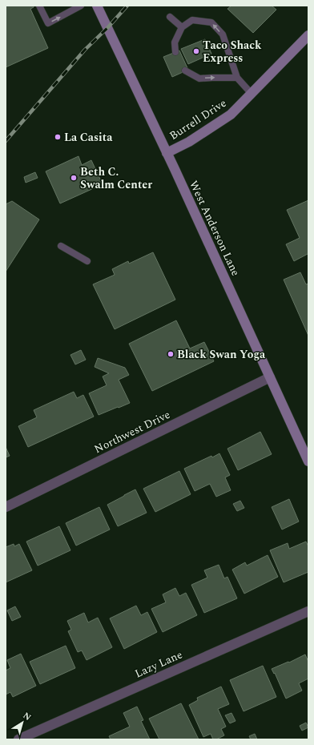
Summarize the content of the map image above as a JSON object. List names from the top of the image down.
{
  "streets": {
    "main road": ["Burrell Drive", "West Anderson Lane"],
    "street": ["Northwest Drive", "Lazy Lane"]
  },
  "crossings": [
    ["Burrell Drive", "West Anderson Lane"],
    ["West Anderson Lane", "Northwest Drive"]
  ],
  "places": [
    "Taco Shack Express",
    "La Casita",
    "Beth C. Swalm Center",
    "Black Swan Yoga"
  ],
  "north": "top right"
}
